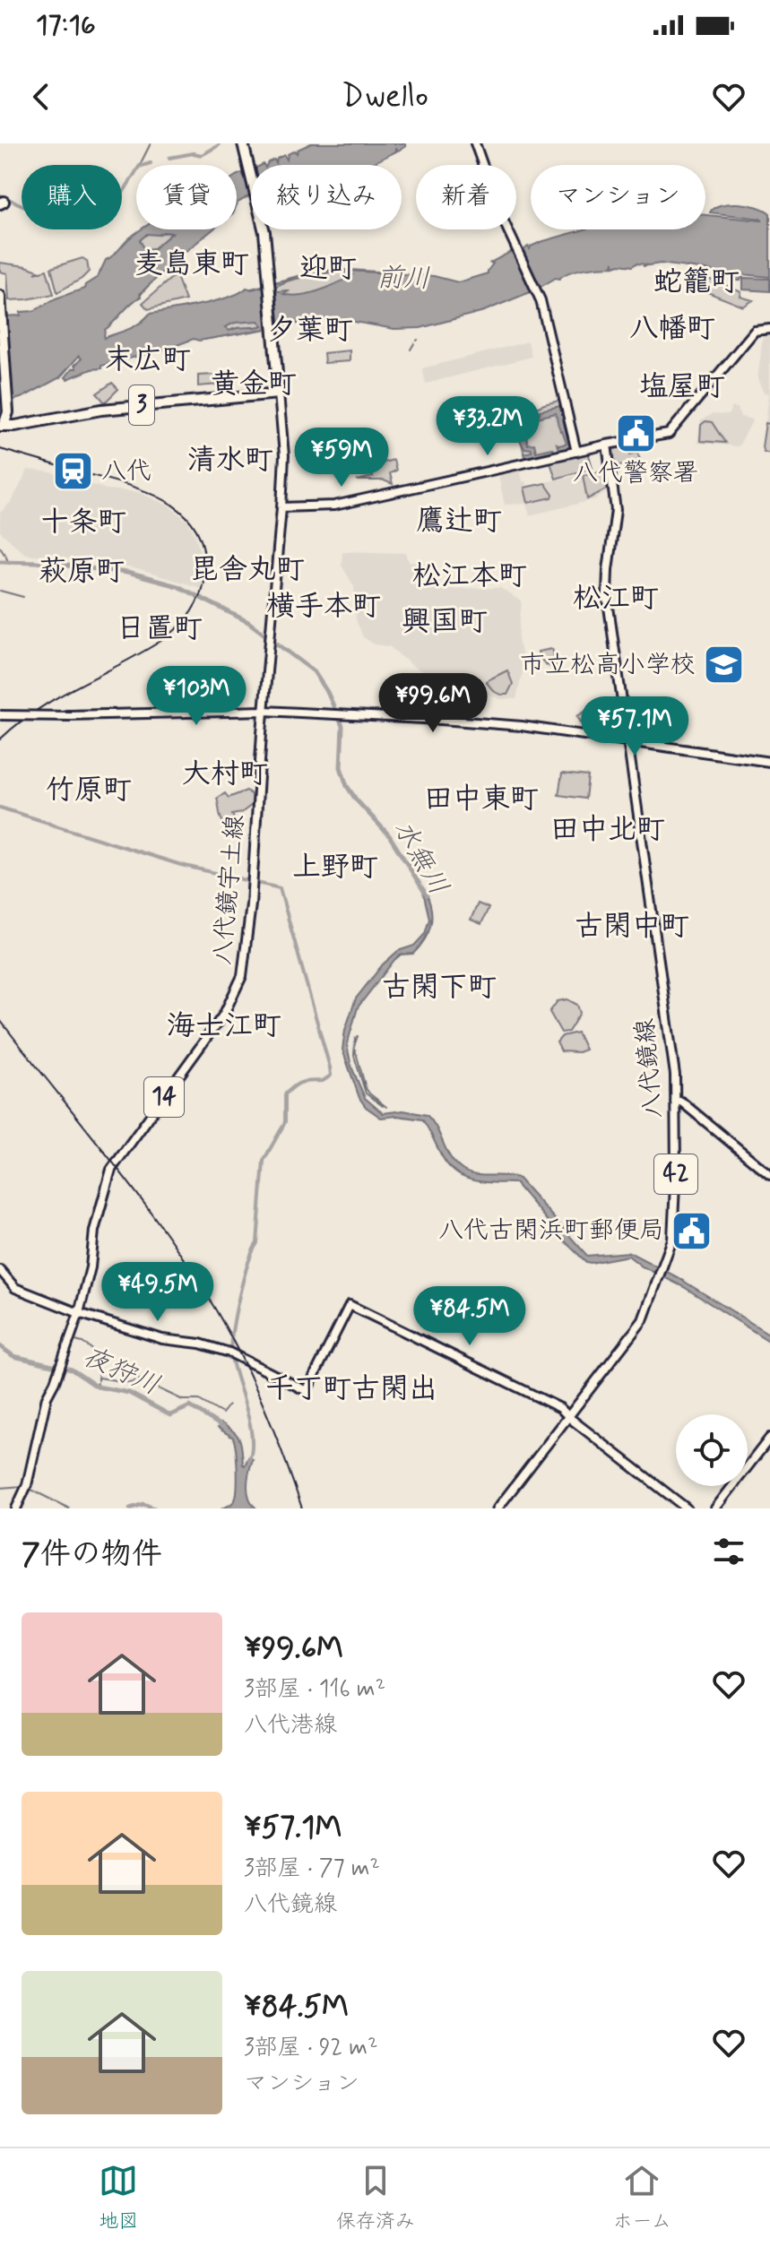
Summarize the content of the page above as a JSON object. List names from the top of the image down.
{
  "streets": {
    "highway": ["3"],
    "main road": [
      "八代鏡宇土線",
      "八代鏡線",
      "14",
      "42"
    ]
  },
  "crossings": [
    ["3", "八代鏡宇土線"],
    ["八代鏡宇土線", "14"]
  ],
  "districts": [
    "麦島東町",
    "迎町",
    "蛇籠町",
    "八幡町",
    "夕葉町",
    "末広町",
    "黄金町",
    "塩屋町",
    "清水町",
    "鷹辻町",
    "十条町",
    "毘舎丸町",
    "萩原町",
    "松江本町",
    "松江町",
    "横手本町",
    "興国町",
    "日置町",
    "大村町",
    "竹原町",
    "田中東町",
    "田中北町",
    "上野町",
    "古閑中町",
    "古閑下町",
    "海士江町",
    "千丁町古閑出"
  ],
  "water": ["前川", "水無川", "夜狩川"],
  "places": {
    "public building": ["八代警察署", "八代古閑浜町郵便局"],
    "station": ["八代"],
    "school or university": ["市立松高小学校"]
  },
  "page": {
    "status": "17:16",
    "header": "Dwello",
    "chip": [
      "購入",
      "賃貸",
      "絞り込み",
      "新着",
      "マンション"
    ],
    "price": [
      "¥33.2M",
      "¥59M",
      "¥103M",
      "¥99.6M",
      "¥57.1M",
      "¥49.5M",
      "¥84.5M"
    ],
    "heading": "7件の物件",
    "list": [
      {
        "name": "¥99.6M",
        "note": "3部屋 · 116 m² · 八代港線"
      },
      {
        "name": "¥57.1M",
        "note": "3部屋 · 77 m² · 八代鏡線"
      },
      {
        "name": "¥84.5M",
        "note": "3部屋 · 92 m² · マンション"
      }
    ],
    "tabs": ["地図", "保存済み", "ホーム"]
  }
}
